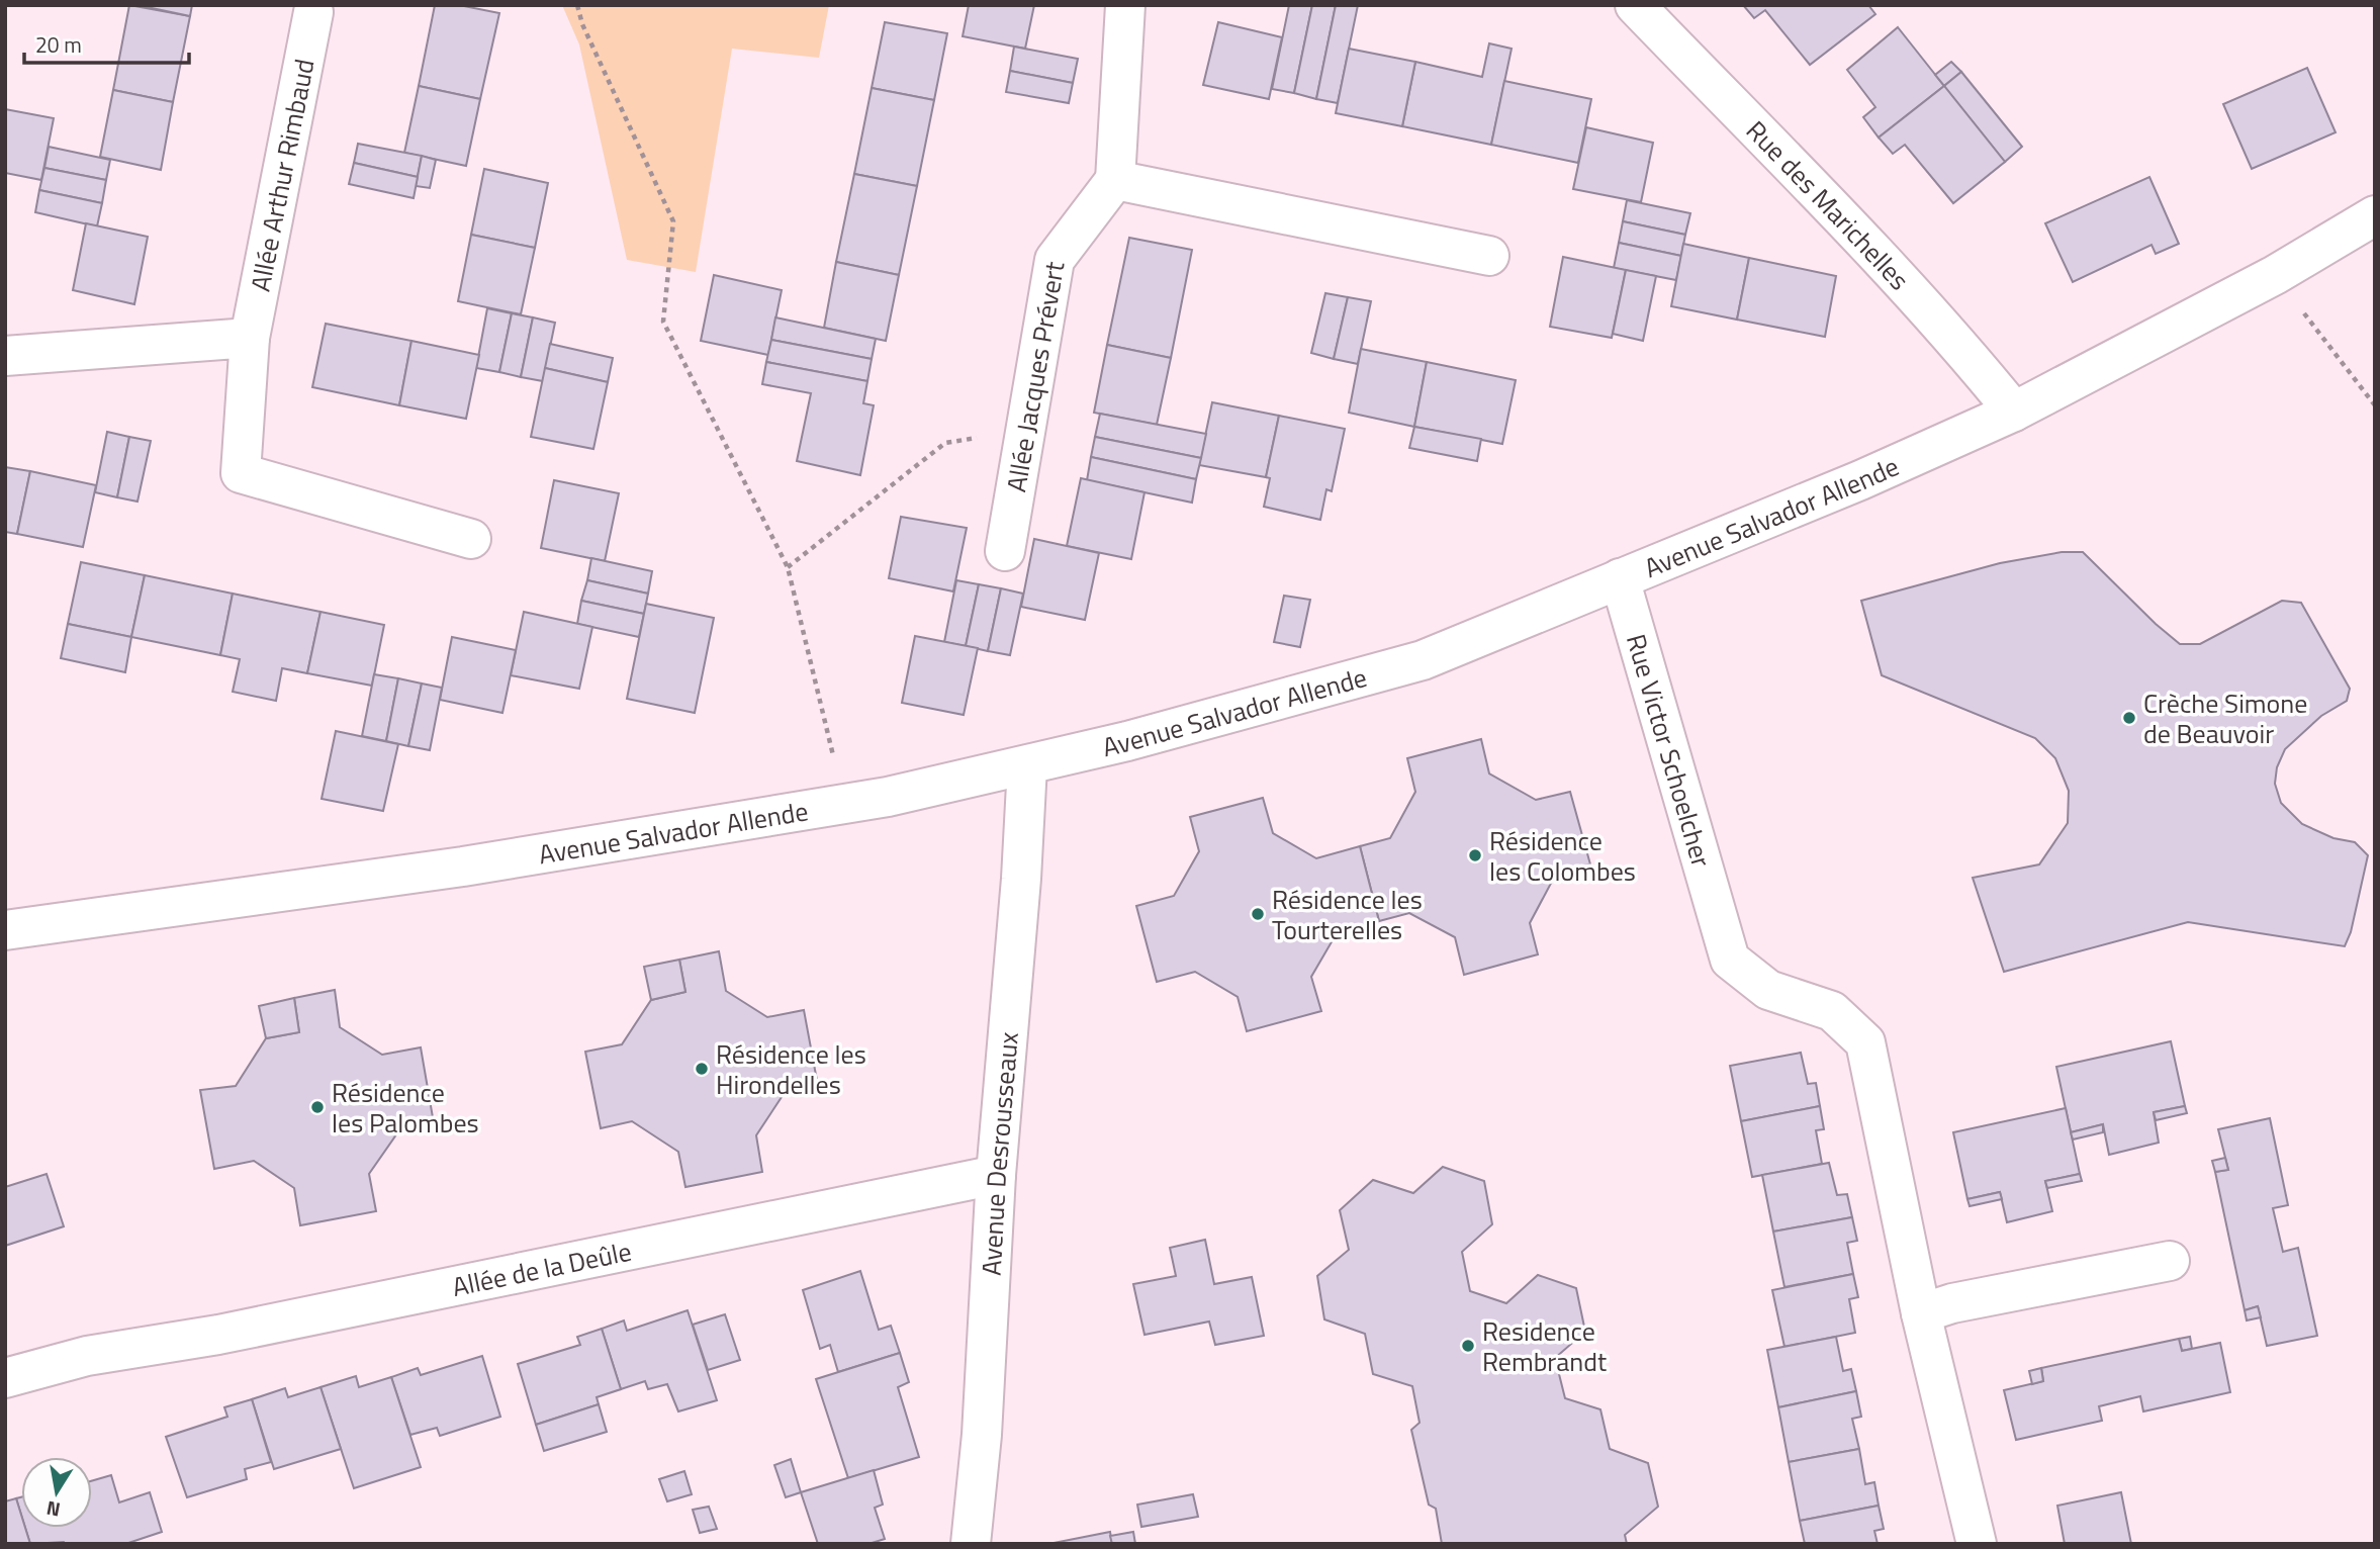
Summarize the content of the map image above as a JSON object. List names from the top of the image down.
{
  "streets": {
    "street": [
      "Allée Arthur Rimbaud",
      "Rue des Marichelles",
      "Allée Jacques Prévert",
      "Avenue Salvador Allende",
      "Rue Victor Schoelcher",
      "Avenue Desrousseaux",
      "Allée de la Deûle"
    ]
  },
  "crossings": [
    ["Rue des Marichelles", "Avenue Salvador Allende"],
    ["Avenue Salvador Allende", "Rue Victor Schoelcher"],
    ["Avenue Salvador Allende", "Avenue Desrousseaux"],
    ["Avenue Desrousseaux", "Allée de la Deûle"]
  ],
  "places": [
    "Crèche Simone de Beauvoir",
    "Résidence les Colombes",
    "Résidence les Tourterelles",
    "Résidence les Hirondelles",
    "Résidence les Palombes",
    "Residence Rembrandt"
  ],
  "scale_bar": "20 m",
  "north": "bottom"
}
